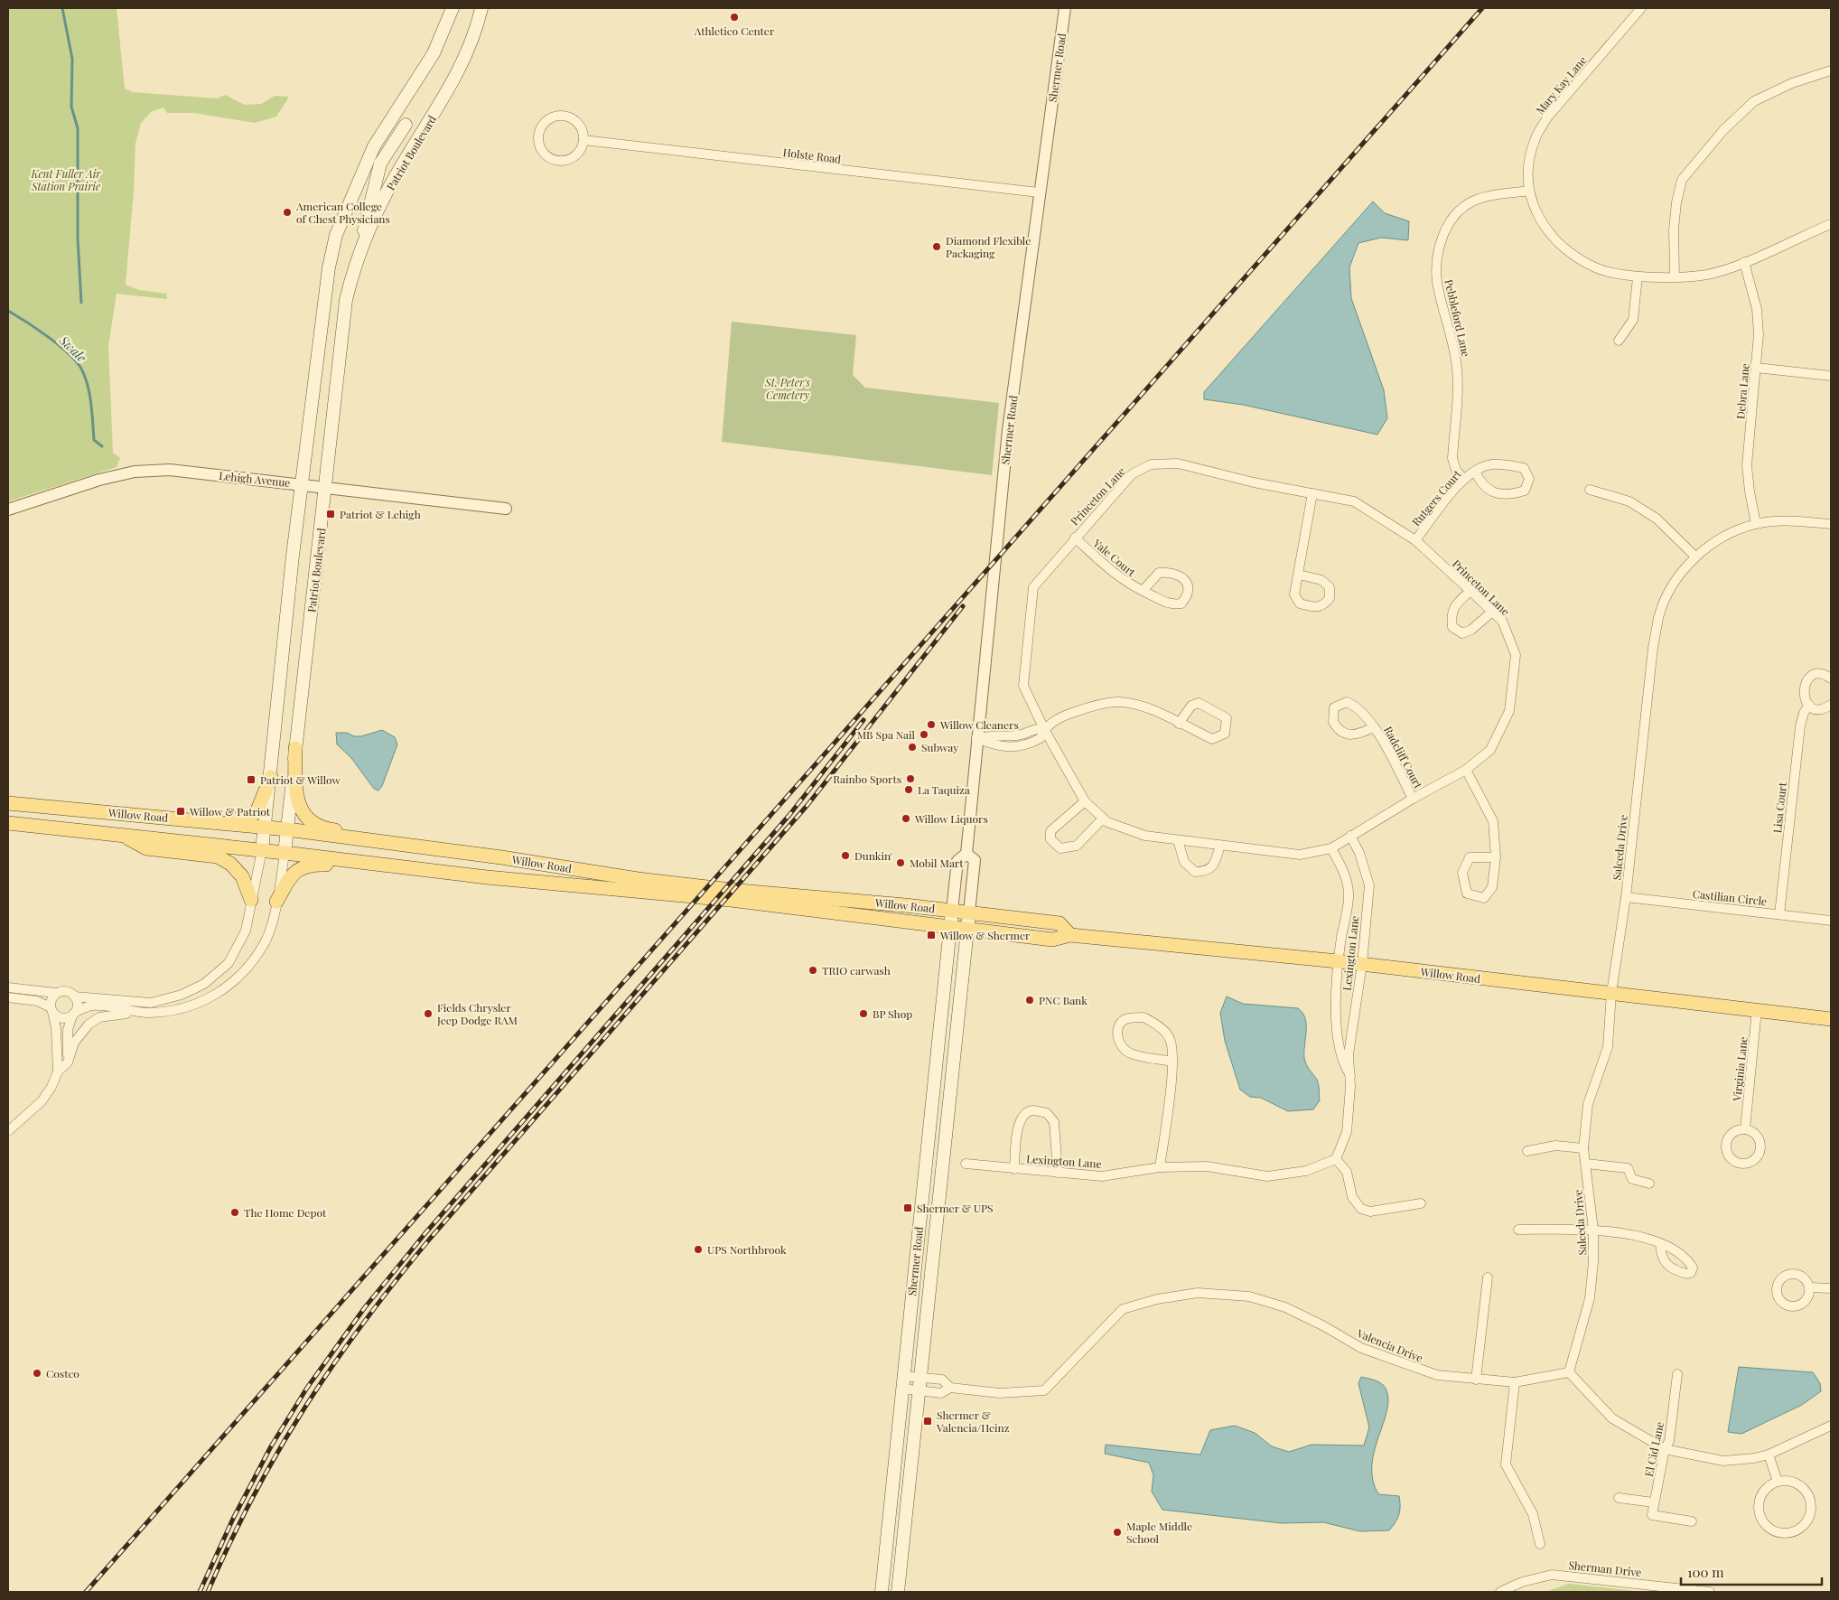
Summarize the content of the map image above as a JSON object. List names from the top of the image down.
{
  "streets": {
    "main road": ["Shermer Road", "Patriot Boulevard", "Willow Road"],
    "street": [
      "Mary Kay Lane",
      "Holste Road",
      "Pebbleford Lane",
      "Debra Lane",
      "Lehigh Avenue",
      "Princeton Lane",
      "Rutgers Court",
      "Yale Court",
      "Radcliff Court",
      "Lisa Court",
      "Salceda Drive",
      "Castilian Circle",
      "Lexington Lane",
      "Virginia Lane",
      "Valencia Drive",
      "El Cid Lane",
      "Sherman Drive"
    ]
  },
  "crossings": [
    ["Shermer Road", "Holste Road"],
    ["Shermer Road", "Willow Road"],
    ["Shermer Road", "Valencia Drive"],
    ["Mary Kay Lane", "Pebbleford Lane"],
    ["Mary Kay Lane", "Debra Lane"],
    ["Patriot Boulevard", "Lehigh Avenue"],
    ["Patriot Boulevard", "Willow Road"],
    ["Pebbleford Lane", "Rutgers Court"],
    ["Debra Lane", "Salceda Drive"],
    ["Princeton Lane", "Rutgers Court"],
    ["Princeton Lane", "Yale Court"],
    ["Princeton Lane", "Radcliff Court"],
    ["Princeton Lane", "Lexington Lane"],
    ["Lisa Court", "Castilian Circle"],
    ["Willow Road", "Salceda Drive"],
    ["Willow Road", "Lexington Lane"],
    ["Willow Road", "Virginia Lane"],
    ["Salceda Drive", "Castilian Circle"],
    ["Salceda Drive", "Valencia Drive"]
  ],
  "water": ["Swale"],
  "parks": ["Kent Fuller Air Station Prairie", "St. Peter's Cemetery"],
  "places": {
    "other": [
      "Athletico Center",
      "American College of Chest Physicians",
      "Diamond Flexible Packaging",
      "Willow Cleaners",
      "MB Spa Nail",
      "Subway",
      "Rainbo Sports",
      "La Taquiza",
      "Willow Liquors",
      "Dunkin'",
      "Mobil Mart",
      "TRIO carwash",
      "PNC Bank",
      "Fields Chrysler Jeep Dodge RAM",
      "BP Shop",
      "The Home Depot",
      "UPS Northbrook",
      "Costco",
      "Maple Middle School"
    ],
    "transit": [
      "Patriot & Lehigh",
      "Patriot & Willow",
      "Willow & Patriot",
      "Willow & Shermer",
      "Shermer & UPS",
      "Shermer & Valencia/Heinz"
    ]
  },
  "scale_bar": "100 m"
}
